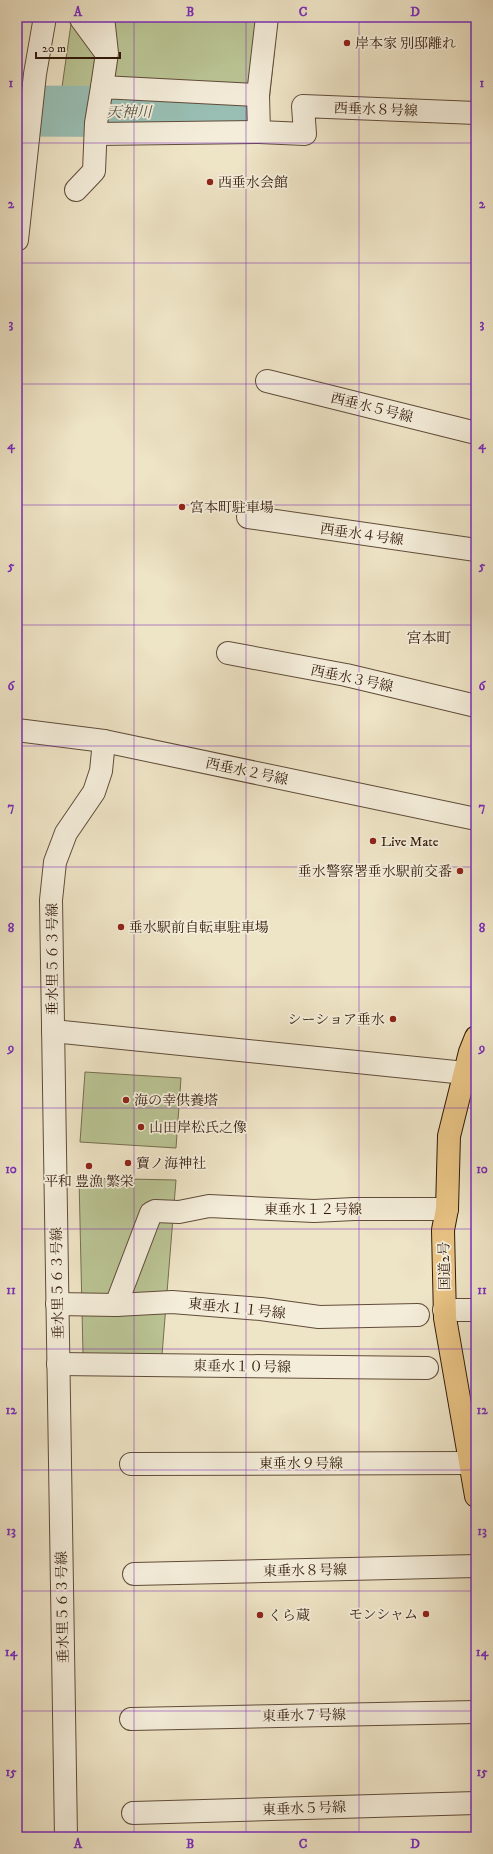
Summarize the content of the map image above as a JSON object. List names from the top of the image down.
{
  "streets": {
    "highway": ["国道2号"],
    "street": [
      "西垂水８号線",
      "西垂水５号線",
      "西垂水４号線",
      "西垂水３号線",
      "西垂水２号線",
      "垂水里５６３号線",
      "東垂水１２号線",
      "東垂水１１号線",
      "東垂水１０号線",
      "東垂水９号線",
      "東垂水８号線",
      "東垂水７号線",
      "東垂水５号線"
    ]
  },
  "crossings": [
    ["西垂水２号線", "垂水里５６３号線"],
    ["垂水里５６３号線", "東垂水１１号線"],
    ["垂水里５６３号線", "東垂水１０号線"],
    ["東垂水１２号線", "国道2号"],
    ["東垂水１２号線", "東垂水１１号線"],
    ["国道2号", "東垂水９号線"]
  ],
  "districts": ["宮本町"],
  "water": ["天神川"],
  "places": [
    "岸本家 別邸離れ",
    "西垂水会館",
    "宮本町駐車場",
    "Live Mate",
    "垂水警察署垂水駅前交番",
    "垂水駅前自転車駐車場",
    "シーショア垂水",
    "海の幸供養塔",
    "山田岸松氏之像",
    "寶ノ海神社",
    "平和 豊漁 繁栄",
    "モンシャム",
    "くら蔵"
  ],
  "scale_bar": "20 m",
  "grid": {
    "columns": [
      "A",
      "B",
      "C",
      "D"
    ],
    "rows": [
      "1",
      "2",
      "3",
      "4",
      "5",
      "6",
      "7",
      "8",
      "9",
      "10",
      "11",
      "12",
      "13",
      "14",
      "15"
    ]
  }
}
